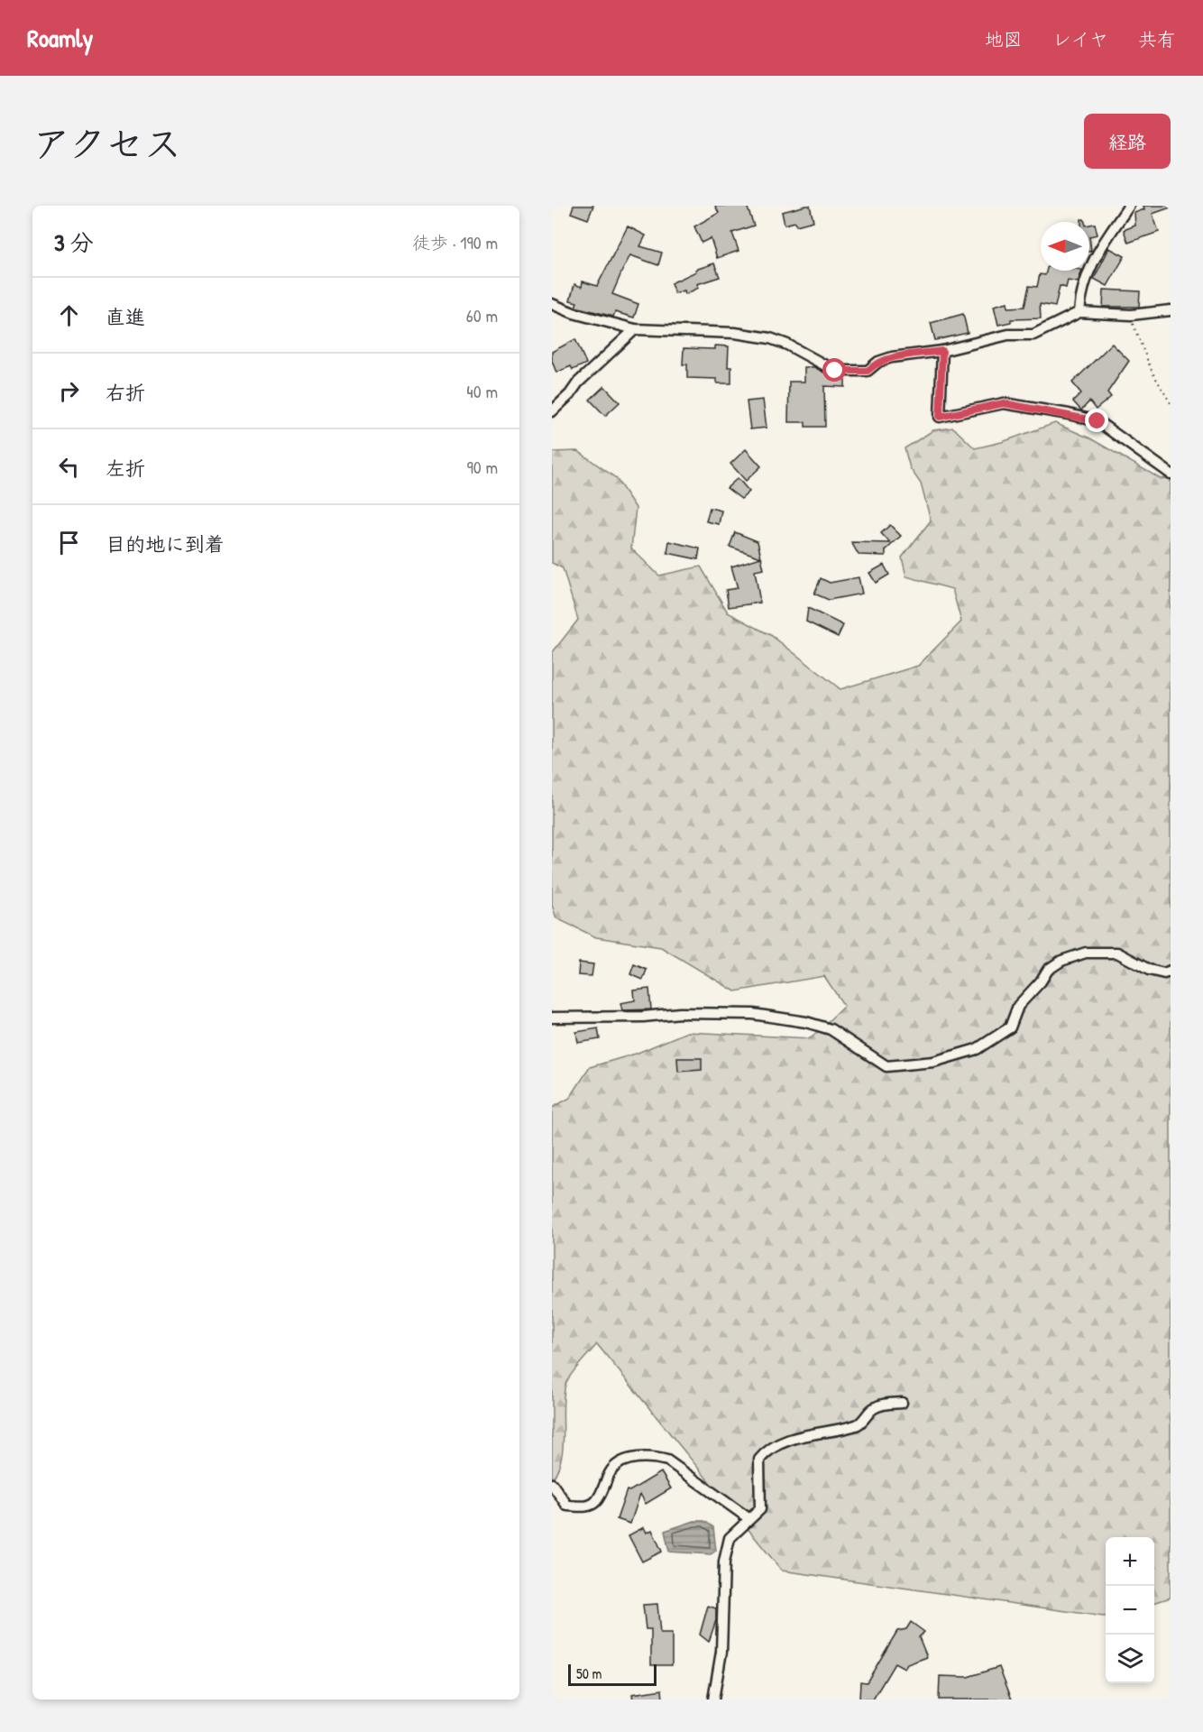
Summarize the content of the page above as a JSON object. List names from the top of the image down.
{
  "scale_bar": "50 m",
  "north": "left",
  "page": {
    "header": "Roamly",
    "nav": ["地図", "レイヤ", "共有"],
    "title": "アクセス",
    "buttons": "経路",
    "heading": ["3 分", "徒歩 · 190 m"],
    "list": [
      ["直進", "60 m"],
      ["右折", "40 m"],
      ["左折", "90 m"],
      "目的地に到着"
    ],
    "map_buttons": ["+", "−"],
    "scale": "50 m"
  }
}
